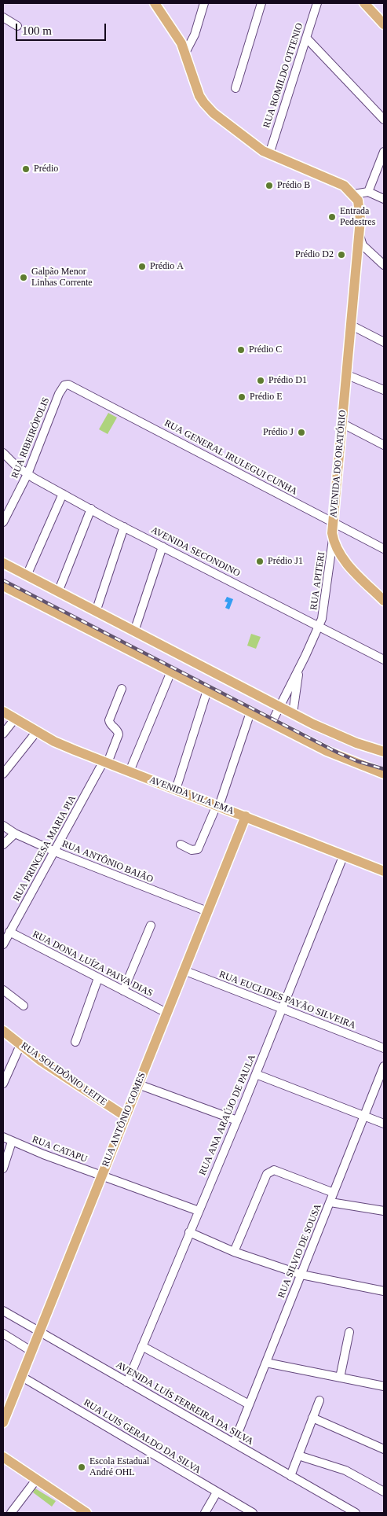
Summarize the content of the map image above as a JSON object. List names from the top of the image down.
{
  "streets": {
    "main road": [
      "AVENIDA DO ORATÓRIO",
      "AVENIDA VILA EMA",
      "RUA SOLIDÔNIO LEITE",
      "RUA ANTÔNIO GOMES"
    ],
    "street": [
      "RUA ROMILDO OTTENIO",
      "RUA RIBEIRÓPOLIS",
      "RUA GENERAL IRULEGUI CUNHA",
      "AVENIDA SECONDINO",
      "RUA APITERI",
      "RUA PRINCESA MARIA PIA",
      "RUA ANTÔNIO BAIÃO",
      "RUA DONA LUÍZA PAIVA DIAS",
      "RUA EUCLIDES PAYÃO SILVEIRA",
      "RUA ANA ARAÚJO DE PAULA",
      "RUA CATAPU",
      "RUA SILVIO DE SOUSA",
      "AVENIDA LUÍS FERREIRA DA SILVA",
      "RUA LUIS GERALDO DA SILVA"
    ]
  },
  "crossings": [
    ["RUA RIBEIRÓPOLIS", "RUA GENERAL IRULEGUI CUNHA"],
    ["RUA RIBEIRÓPOLIS", "AVENIDA SECONDINO"],
    ["RUA GENERAL IRULEGUI CUNHA", "AVENIDA DO ORATÓRIO"],
    ["AVENIDA DO ORATÓRIO", "RUA APITERI"],
    ["AVENIDA SECONDINO", "RUA APITERI"],
    ["AVENIDA VILA EMA", "RUA PRINCESA MARIA PIA"],
    ["AVENIDA VILA EMA", "RUA ANA ARAÚJO DE PAULA"],
    ["AVENIDA VILA EMA", "RUA ANTÔNIO GOMES"],
    ["RUA PRINCESA MARIA PIA", "RUA ANTÔNIO BAIÃO"],
    ["RUA PRINCESA MARIA PIA", "RUA DONA LUÍZA PAIVA DIAS"],
    ["RUA ANTÔNIO BAIÃO", "RUA ANTÔNIO GOMES"],
    ["RUA DONA LUÍZA PAIVA DIAS", "RUA ANTÔNIO GOMES"],
    ["RUA EUCLIDES PAYÃO SILVEIRA", "RUA ANA ARAÚJO DE PAULA"],
    ["RUA EUCLIDES PAYÃO SILVEIRA", "RUA ANTÔNIO GOMES"],
    ["RUA SOLIDÔNIO LEITE", "RUA ANTÔNIO GOMES"],
    ["RUA ANA ARAÚJO DE PAULA", "RUA CATAPU"],
    ["RUA ANA ARAÚJO DE PAULA", "AVENIDA LUÍS FERREIRA DA SILVA"],
    ["RUA ANTÔNIO GOMES", "RUA CATAPU"],
    ["RUA ANTÔNIO GOMES", "AVENIDA LUÍS FERREIRA DA SILVA"],
    ["RUA ANTÔNIO GOMES", "RUA LUIS GERALDO DA SILVA"],
    ["RUA SILVIO DE SOUSA", "AVENIDA LUÍS FERREIRA DA SILVA"]
  ],
  "places": [
    "Prédio",
    "Prédio B",
    "Entrada Pedestres",
    "Prédio D2",
    "Prédio A",
    "Galpão Menor Linhas Corrente",
    "Prédio C",
    "Prédio D1",
    "Prédio E",
    "Prédio J",
    "Prédio J1",
    "Escola Estadual André OHL"
  ],
  "scale_bar": "100 m"
}
